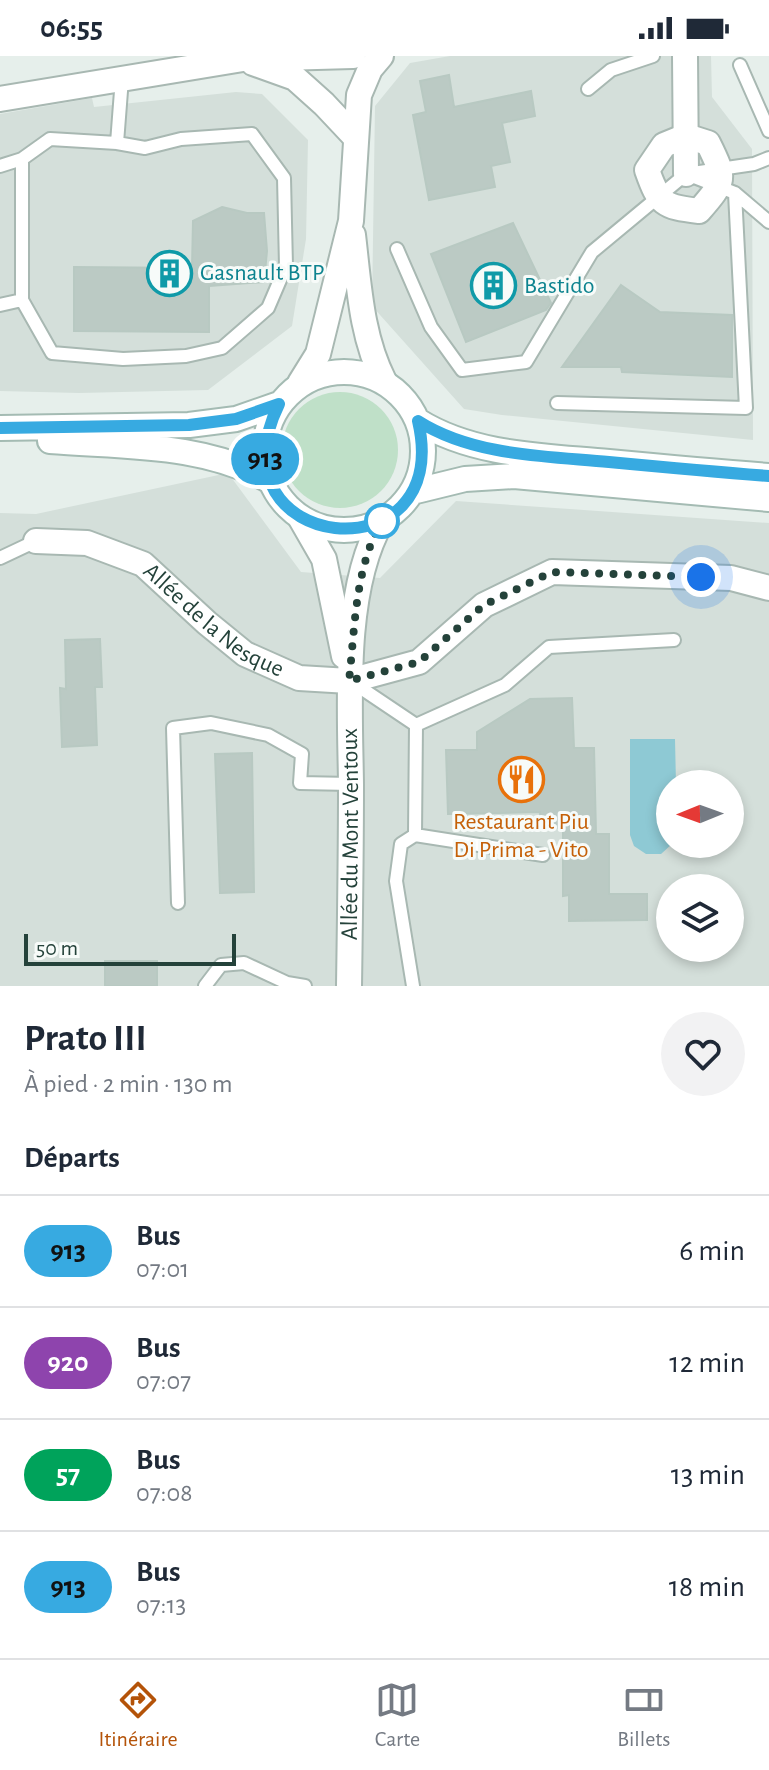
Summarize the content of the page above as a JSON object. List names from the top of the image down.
{
  "streets": {
    "street": ["Allée de la Nesque", "Allée du Mont Ventoux"]
  },
  "crossings": [
    ["Allée de la Nesque", "Allée du Mont Ventoux"]
  ],
  "places": {
    "building": ["Gasnault BTP", "Bastido"],
    "restaurant": ["Restaurant Piu Di Prima - Vito"]
  },
  "lines": ["bus line 913"],
  "scale_bar": "50 m",
  "north": "left",
  "page": {
    "status": "06:55",
    "on_map": "913",
    "scale": "50 m",
    "heading": [
      ["Prato III", "À pied · 2 min · 130 m"],
      "Départs"
    ],
    "list": [
      {
        "mark": "913",
        "name": "Bus",
        "note": "07:01",
        "value": "6 min"
      },
      {
        "mark": "920",
        "name": "Bus",
        "note": "07:07",
        "value": "12 min"
      },
      {
        "mark": "57",
        "name": "Bus",
        "note": "07:08",
        "value": "13 min"
      },
      {
        "mark": "913",
        "name": "Bus",
        "note": "07:13",
        "value": "18 min"
      }
    ],
    "tabs": ["Itinéraire", "Carte", "Billets"]
  }
}
